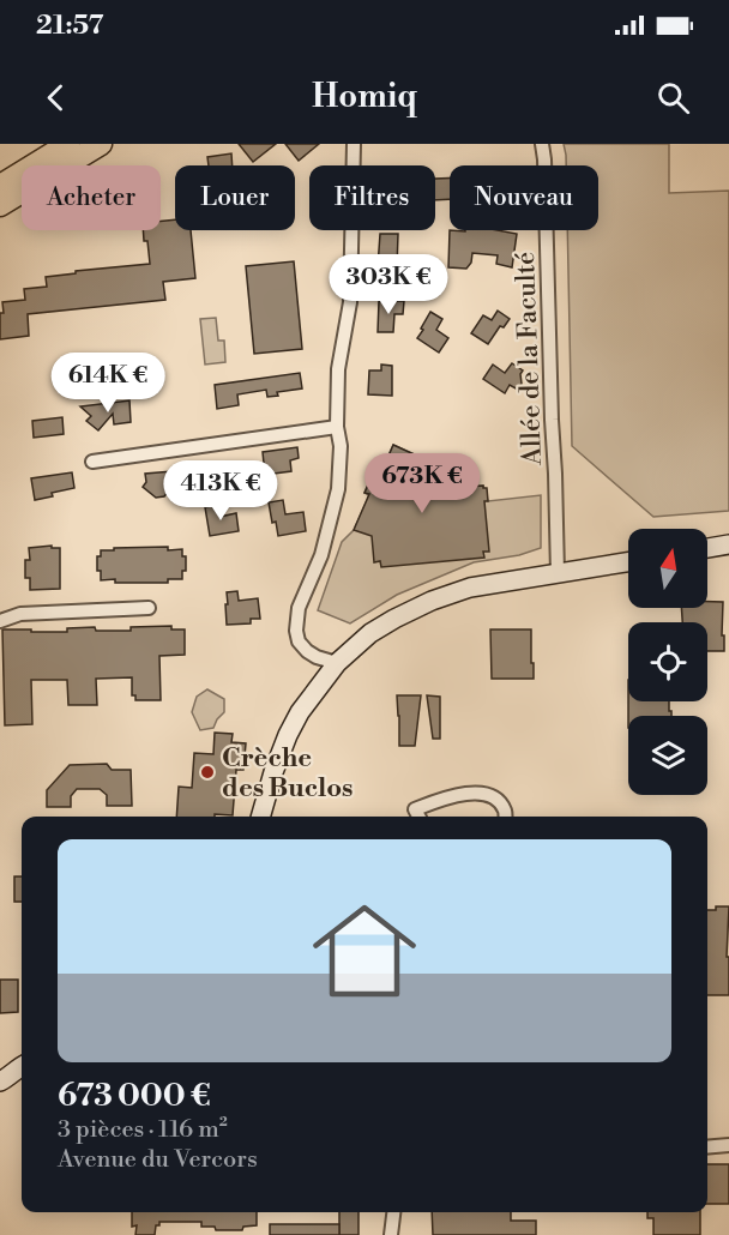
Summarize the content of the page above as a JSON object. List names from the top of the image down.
{
  "streets": {
    "street": ["Allée de la Faculté"]
  },
  "places": ["Crèche des Buclos"],
  "north": "top",
  "page": {
    "status": "21:57",
    "header": "Homiq",
    "chip": [
      "Acheter",
      "Louer",
      "Filtres",
      "Nouveau"
    ],
    "price": [
      "303K €",
      "614K €",
      "673K €",
      "413K €"
    ],
    "list": [
      {
        "name": "673 000 €",
        "note": "3 pièces · 116 m² · Avenue du Vercors"
      }
    ]
  }
}
